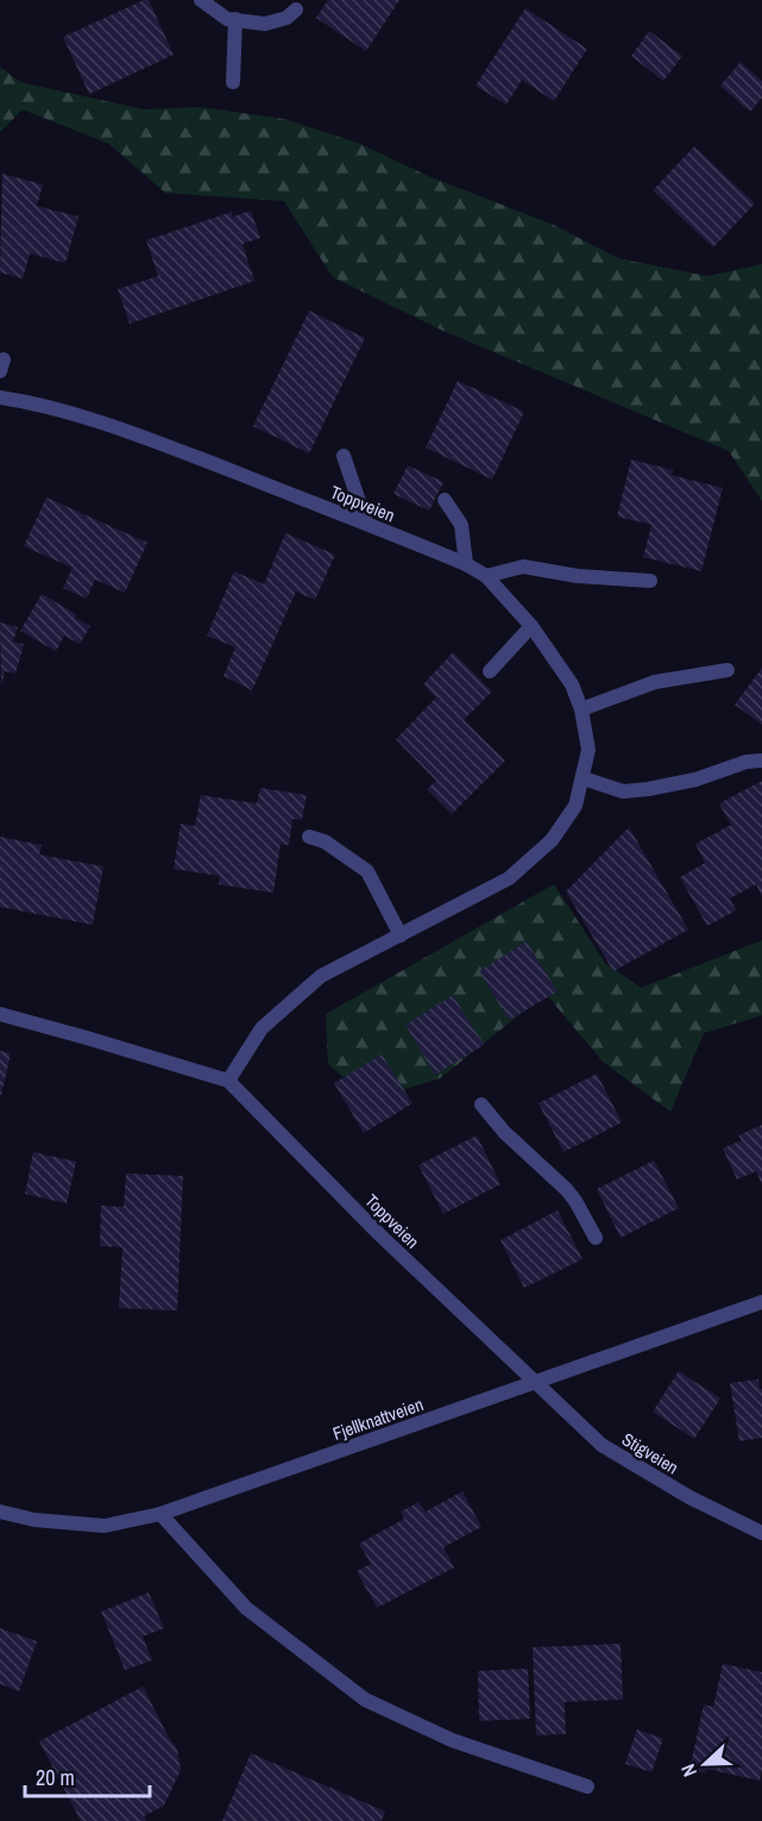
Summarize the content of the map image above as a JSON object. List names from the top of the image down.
{
  "streets": {
    "street": ["Toppveien", "Fjellknattveien", "Stigveien"]
  },
  "crossings": [
    ["Toppveien", "Fjellknattveien"],
    ["Toppveien", "Stigveien"],
    ["Fjellknattveien", "Stigveien"]
  ],
  "scale_bar": "20 m",
  "north": "left"
}
